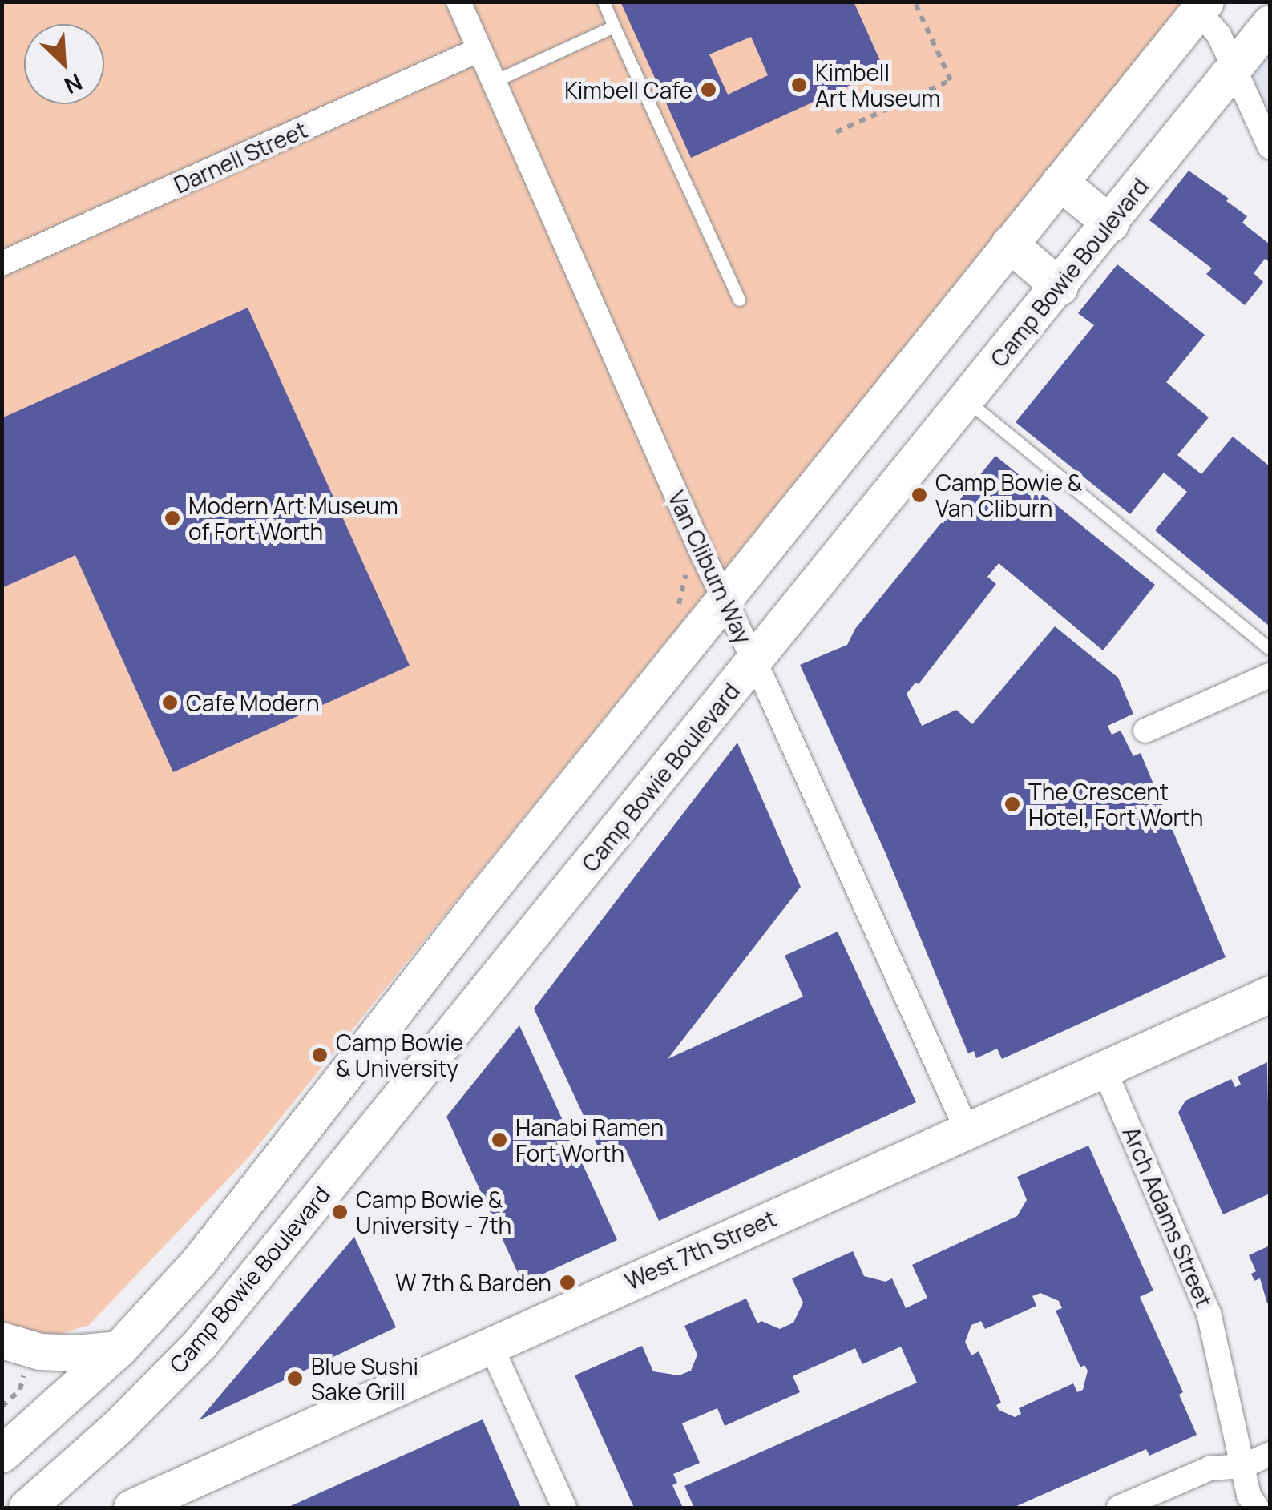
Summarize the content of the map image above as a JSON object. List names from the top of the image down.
{
  "streets": {
    "main road": ["Camp Bowie Boulevard", "West 7th Street"],
    "street": ["Darnell Street", "Van Cliburn Way", "Arch Adams Street"]
  },
  "crossings": [
    ["Darnell Street", "Van Cliburn Way"],
    ["Camp Bowie Boulevard", "Van Cliburn Way"],
    ["Van Cliburn Way", "West 7th Street"],
    ["Arch Adams Street", "West 7th Street"]
  ],
  "places": [
    "Kimbell Art Museum",
    "Kimbell Cafe",
    "Camp Bowie & Van Cliburn",
    "Modern Art Museum of Fort Worth",
    "Cafe Modern",
    "The Crescent Hotel, Fort Worth",
    "Camp Bowie & University",
    "Hanabi Ramen Fort Worth",
    "Camp Bowie & University - 7th",
    "W 7th & Barden",
    "Blue Sushi Sake Grill"
  ],
  "north": "bottom right"
}
